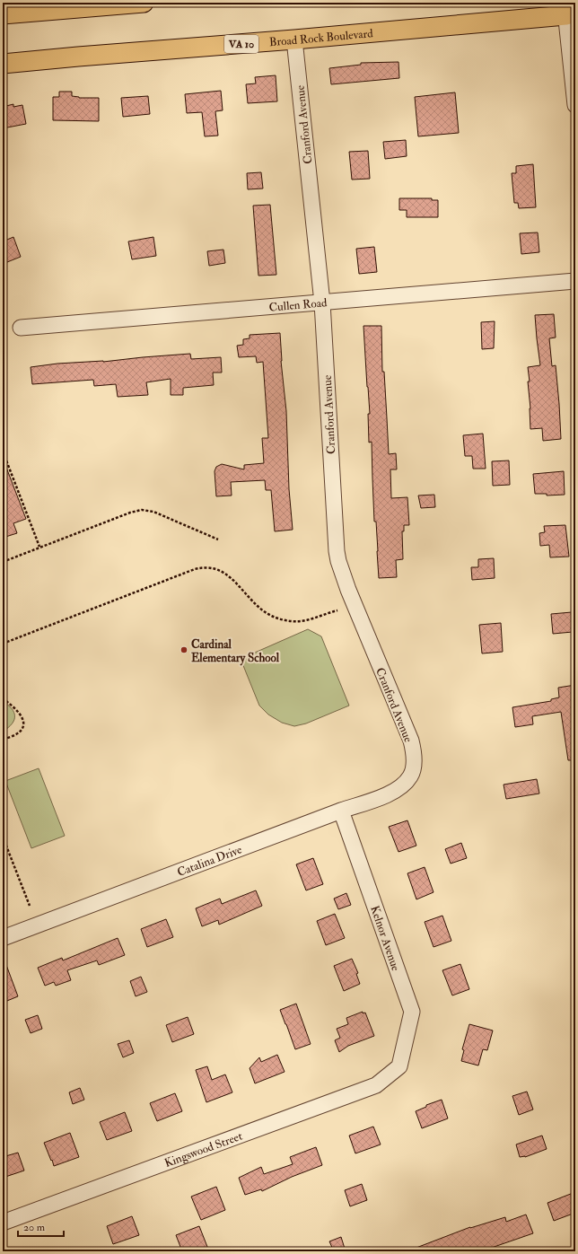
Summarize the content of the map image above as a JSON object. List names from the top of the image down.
{
  "streets": {
    "main road": ["Broad Rock Boulevard", "VA 10"],
    "street": [
      "Cranford Avenue",
      "Cullen Road",
      "Catalina Drive",
      "Kelnor Avenue",
      "Kingswood Street"
    ]
  },
  "crossings": [
    ["Broad Rock Boulevard", "Cranford Avenue"],
    ["Cranford Avenue", "Cullen Road"],
    ["Cranford Avenue", "Catalina Drive"],
    ["Catalina Drive", "Kelnor Avenue"],
    ["Kelnor Avenue", "Kingswood Street"]
  ],
  "places": ["Cardinal Elementary School"],
  "scale_bar": "20 m"
}
